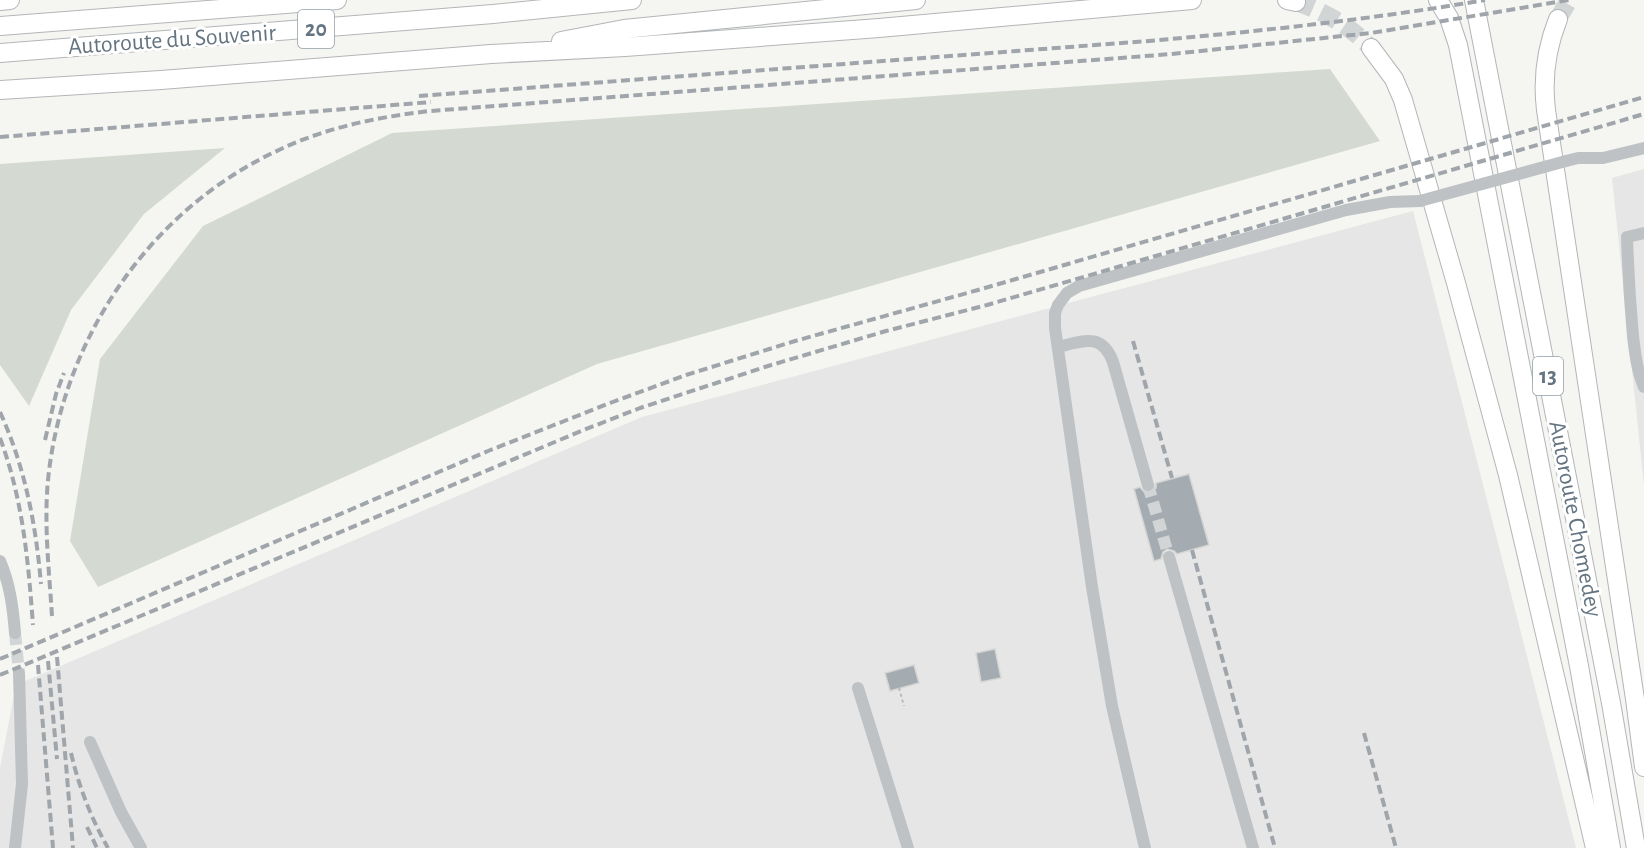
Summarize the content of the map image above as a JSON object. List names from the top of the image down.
{
  "streets": {
    "highway": [
      "20",
      "Autoroute du Souvenir",
      "13",
      "Autoroute Chomedey"
    ]
  }
}
